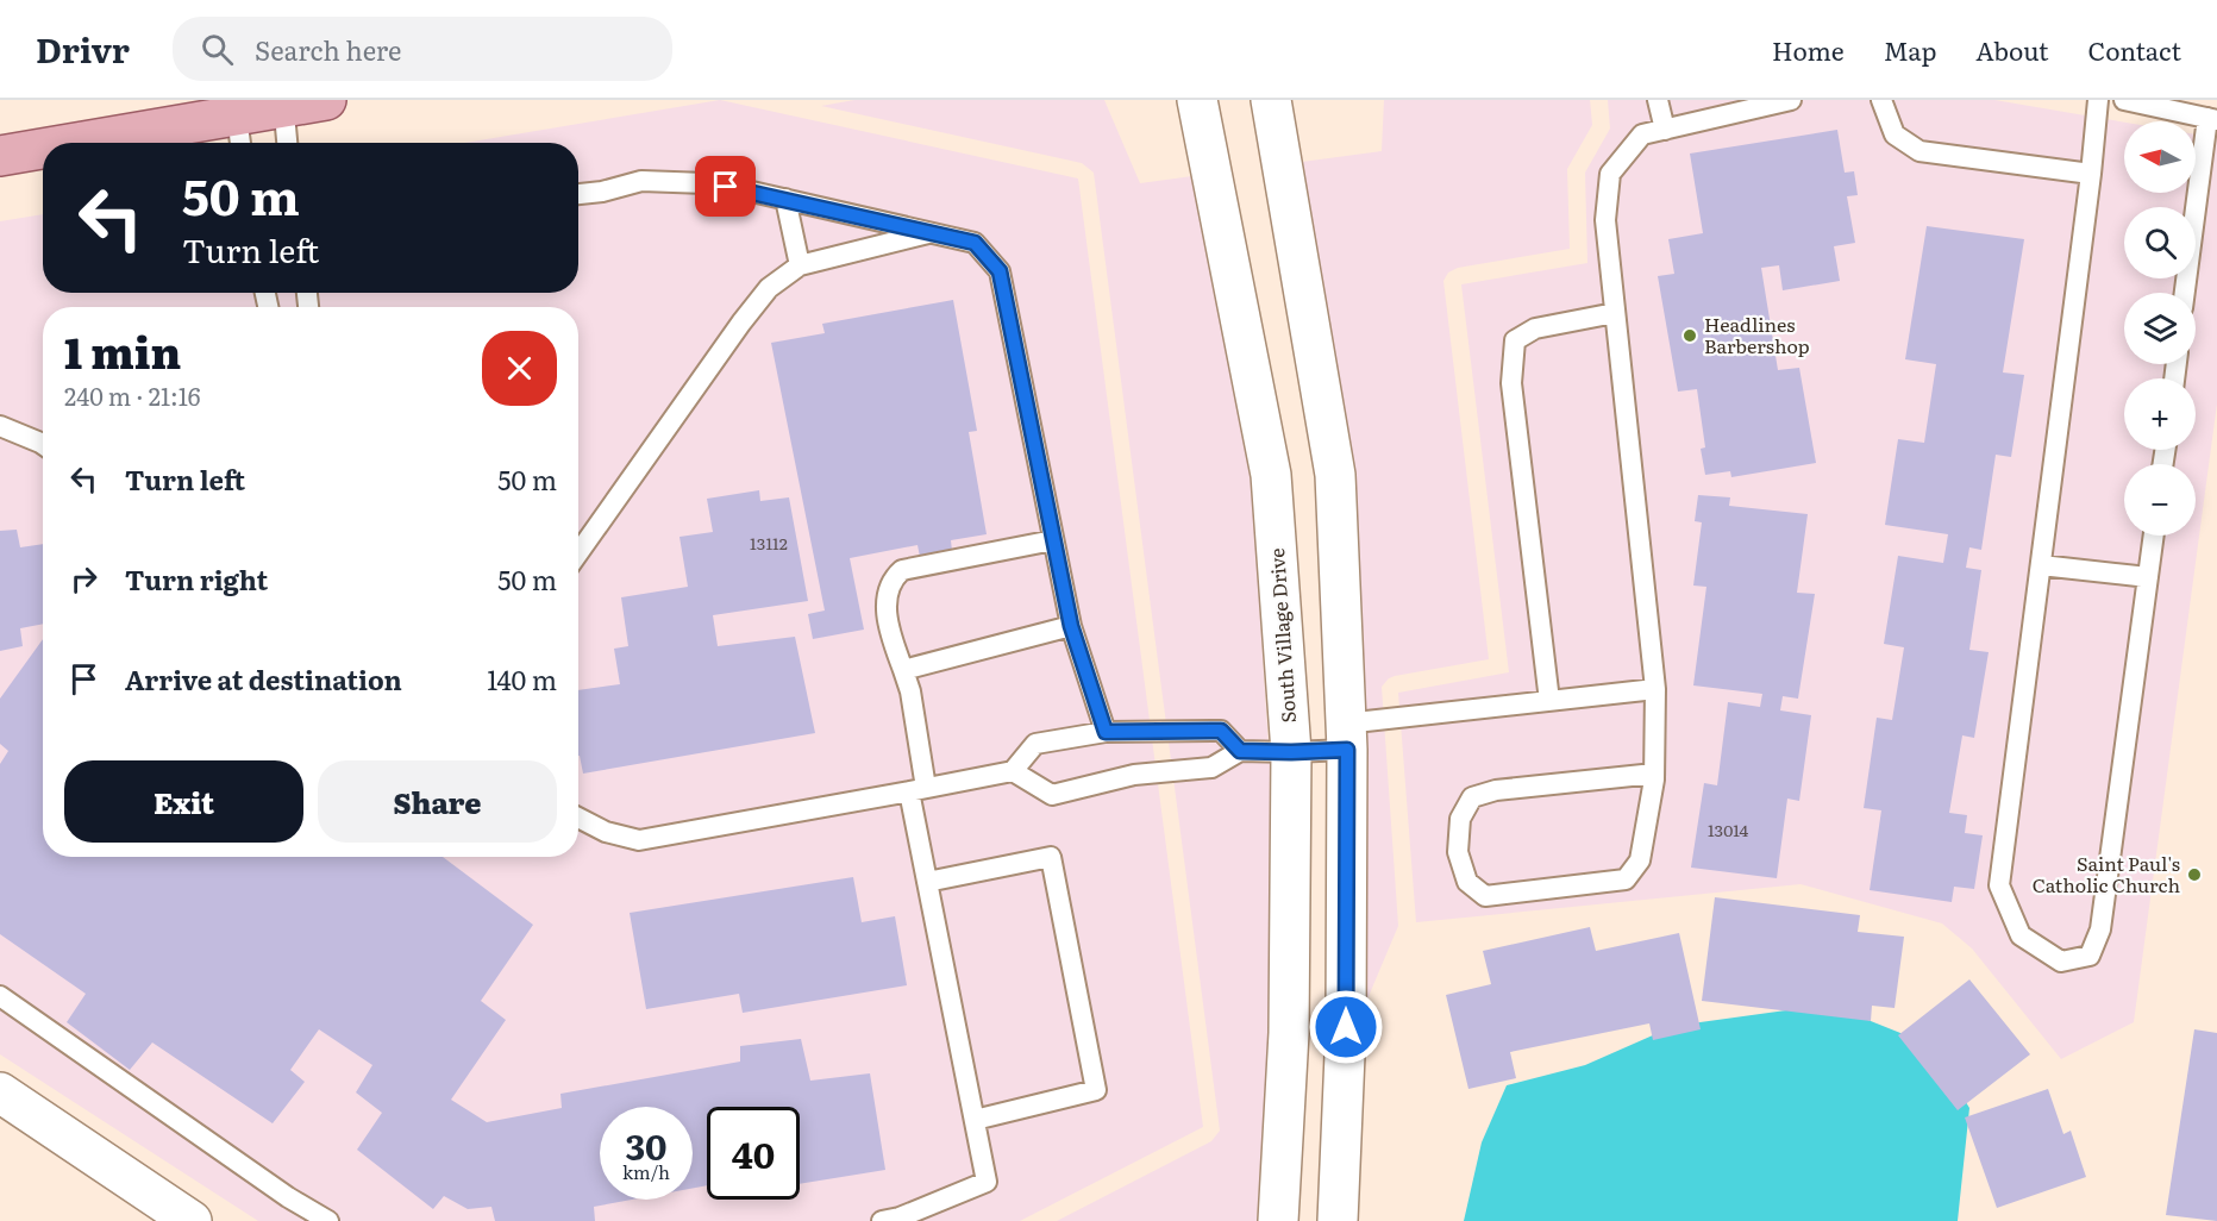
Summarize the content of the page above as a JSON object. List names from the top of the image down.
{
  "streets": {
    "street": ["South Village Drive"]
  },
  "places": ["Headlines Barbershop", "Saint Paul's Catholic Church"],
  "house_numbers": ["13112", "13014"],
  "north": "left",
  "page": {
    "header": "Drivr",
    "search": "Search here",
    "nav": [
      "Home",
      "Map",
      "About",
      "Contact"
    ],
    "map_buttons": ["+", "−"],
    "turn": ["50 m", "Turn left"],
    "heading": ["1 min", "240 m · 21:16"],
    "list": [
      {
        "name": "Turn left",
        "value": "50 m"
      },
      {
        "name": "Turn right",
        "value": "50 m"
      },
      {
        "name": "Arrive at destination",
        "value": "140 m"
      }
    ],
    "buttons": ["Exit", "Share"],
    "speed": "30 km/h",
    "limit": "40"
  }
}
